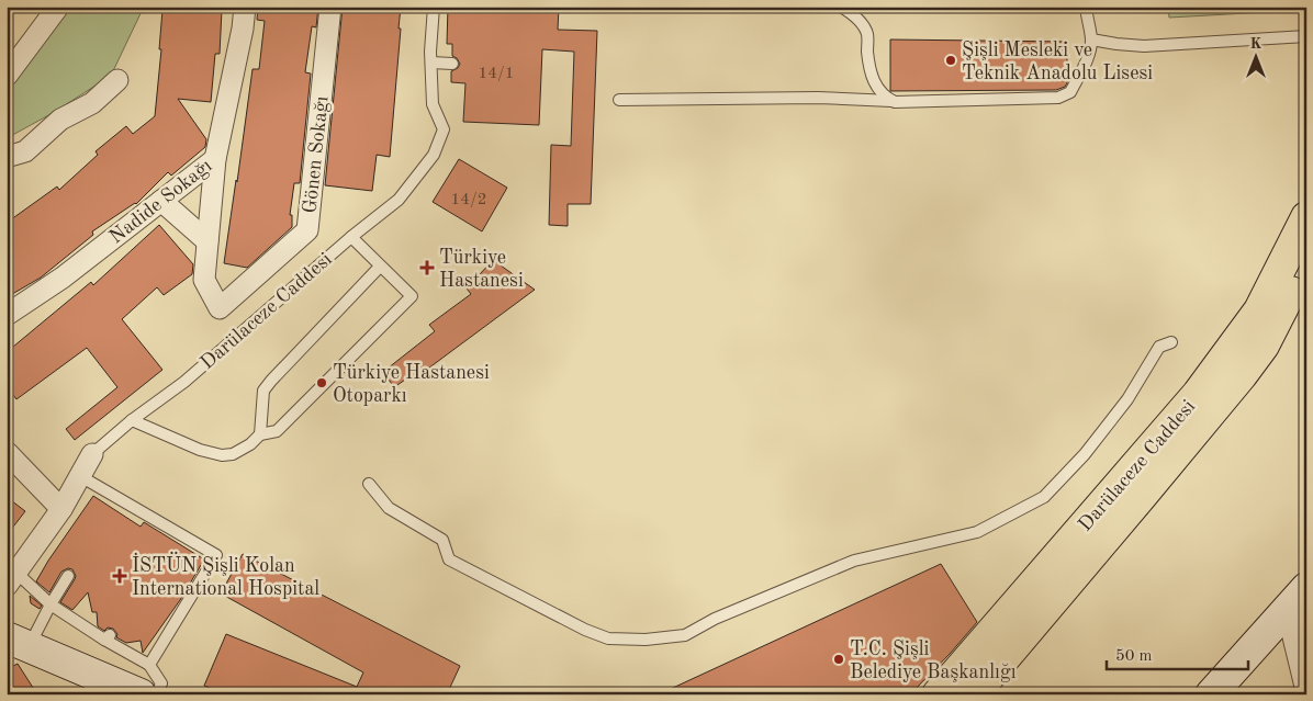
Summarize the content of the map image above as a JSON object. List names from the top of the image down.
{
  "streets": {
    "main road": ["Darülaceze Caddesi"],
    "street": ["Gönen Sokağı", "Nadide Sokağı"]
  },
  "crossings": [
    ["Gönen Sokağı", "Nadide Sokağı"]
  ],
  "places": {
    "other": ["Şişli Mesleki ve Teknik Anadolu Lisesi", "Türkiye Hastanesi Otoparkı", "T.C. Şişli Belediye Başkanlığı"],
    "health": ["Türkiye Hastanesi", "İSTÜN Şişli Kolan International Hospital"]
  },
  "house_numbers": ["14/1", "14/2"],
  "scale_bar": "50 m",
  "north": "top"
}
